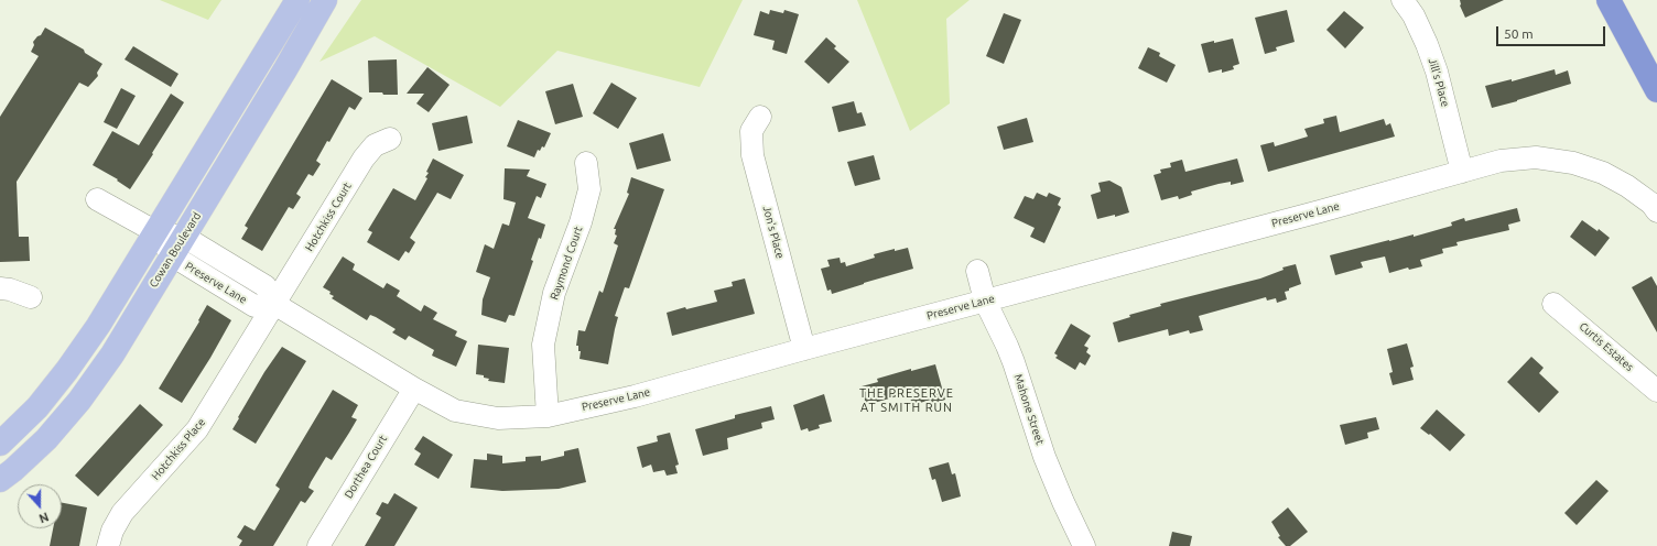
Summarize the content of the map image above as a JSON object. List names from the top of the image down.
{
  "streets": {
    "main road": ["Cowan Boulevard"],
    "street": [
      "Jill's Place",
      "Preserve Lane",
      "Hotchkiss Court",
      "Jon's Place",
      "Raymond Court",
      "Curtis Estates",
      "Mahone Street",
      "Hotchkiss Place",
      "Dorthea Court"
    ]
  },
  "crossings": [
    ["Jill's Place", "Preserve Lane"],
    ["Preserve Lane", "Hotchkiss Court"],
    ["Preserve Lane", "Jon's Place"],
    ["Preserve Lane", "Cowan Boulevard"],
    ["Preserve Lane", "Raymond Court"],
    ["Preserve Lane", "Mahone Street"],
    ["Preserve Lane", "Hotchkiss Place"],
    ["Preserve Lane", "Dorthea Court"],
    ["Hotchkiss Court", "Hotchkiss Place"]
  ],
  "districts": ["THE PRESERVE AT SMITH RUN"],
  "scale_bar": "50 m",
  "north": "bottom"
}
